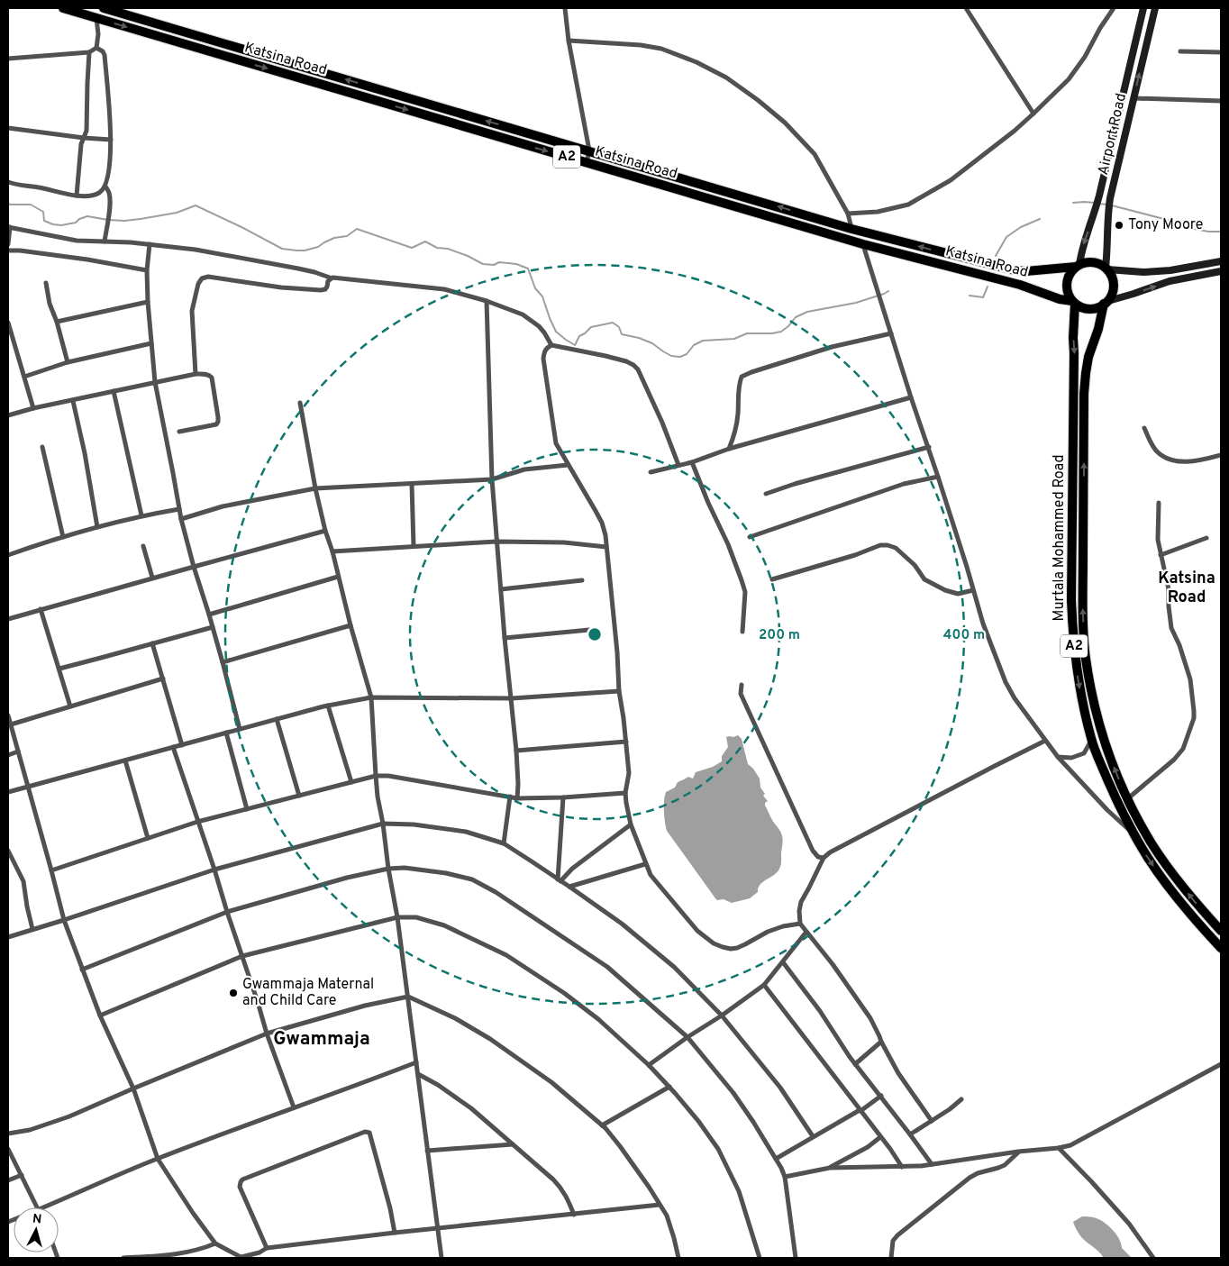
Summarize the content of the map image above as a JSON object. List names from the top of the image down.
{
  "streets": {
    "highway": ["Katsina Road", "A2", "Murtala Mohammed Road"],
    "street": ["Airport Road"]
  },
  "crossings": [
    ["Katsina Road", "Airport Road"],
    ["Katsina Road", "A2"],
    ["Katsina Road", "Murtala Mohammed Road"],
    ["Airport Road", "A2"],
    ["Airport Road", "Murtala Mohammed Road"],
    ["A2", "Murtala Mohammed Road"]
  ],
  "districts": ["Katsina Road", "Gwammaja"],
  "places": ["Tony Moore", "Gwammaja Maternal and Child Care"],
  "north": "top",
  "rings": ["200 m", "400 m"]
}
